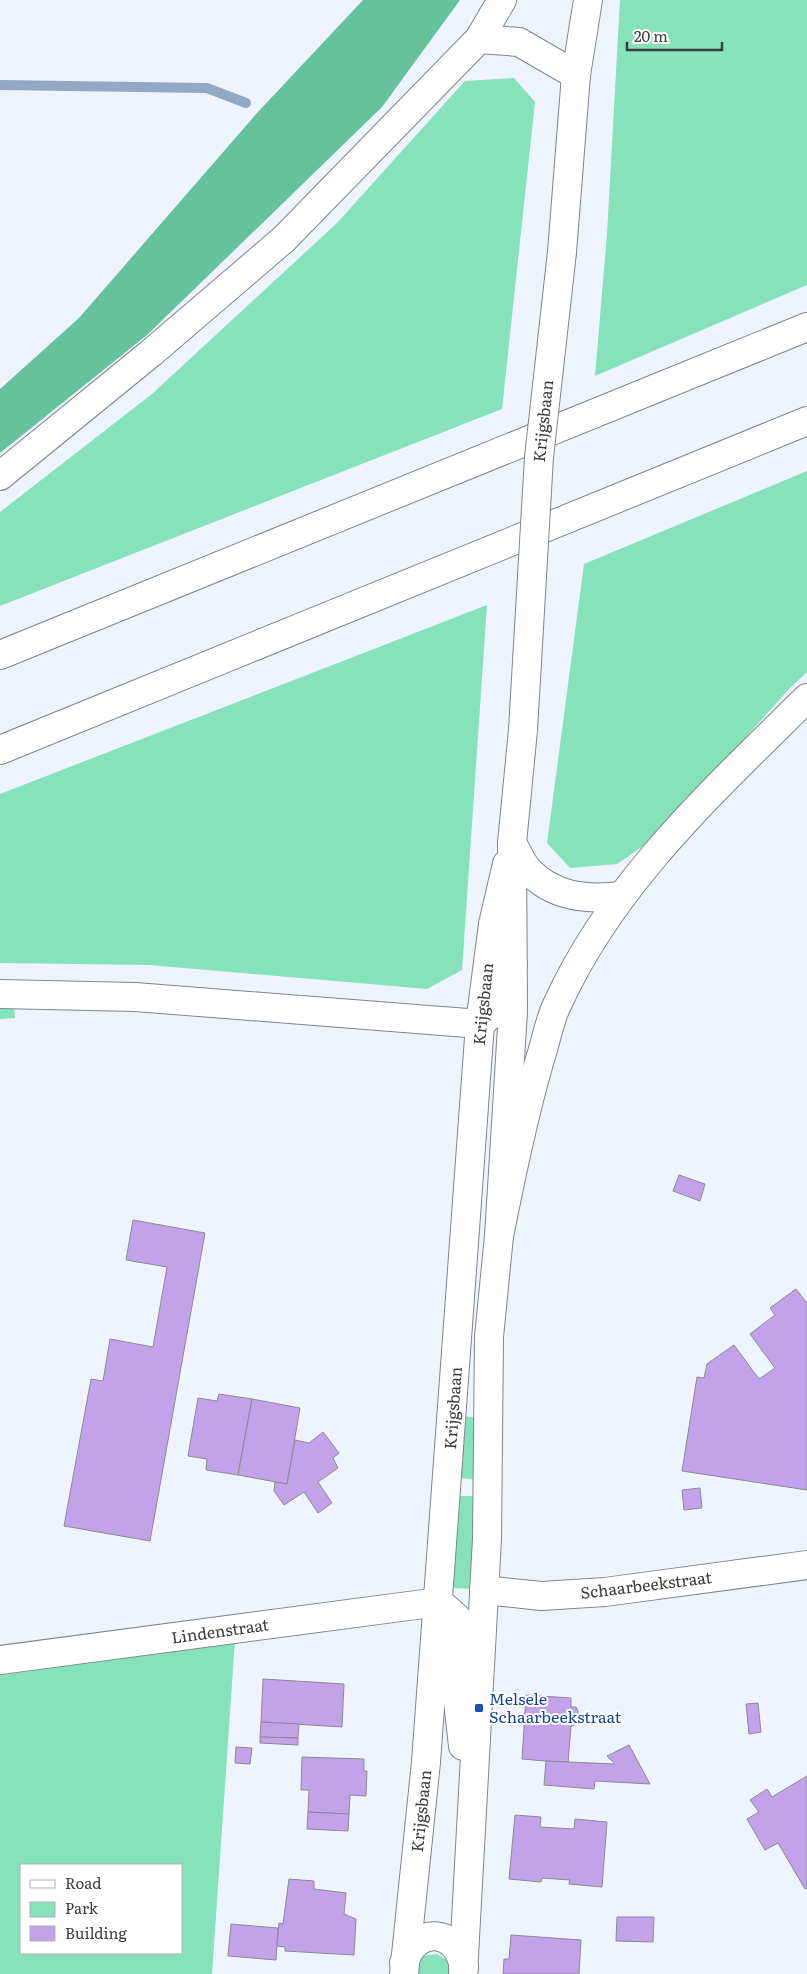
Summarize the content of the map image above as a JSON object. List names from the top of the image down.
{
  "streets": {
    "main road": ["Krijgsbaan", "Schaarbeekstraat", "Lindenstraat"]
  },
  "crossings": [
    ["Krijgsbaan", "Schaarbeekstraat"],
    ["Krijgsbaan", "Lindenstraat"]
  ],
  "places": {
    "transit": ["Melsele Schaarbeekstraat"]
  },
  "legend": ["Road", "Park", "Building"],
  "scale_bar": "20 m"
}
